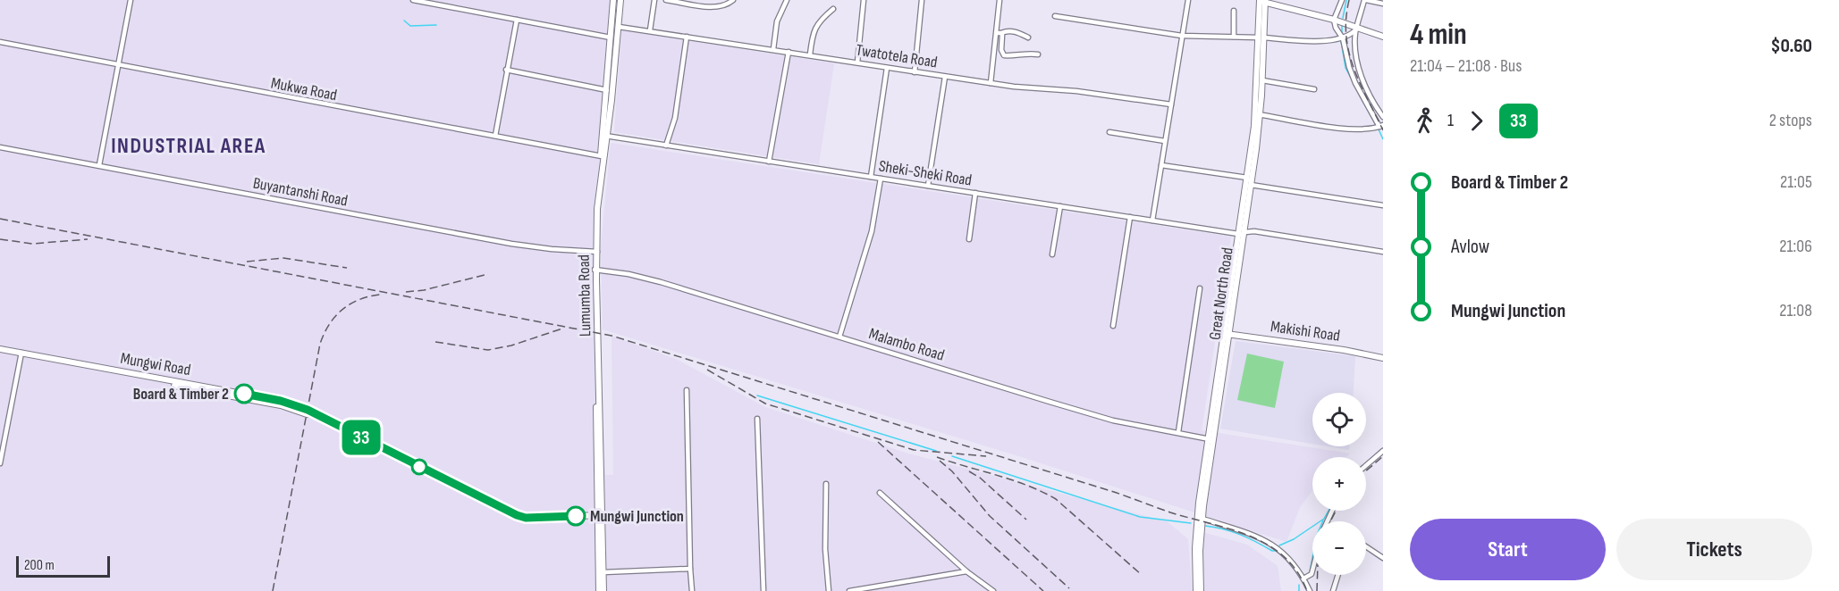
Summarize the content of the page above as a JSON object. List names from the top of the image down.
{
  "streets": {
    "main road": [
      "Great North Road",
      "Lumumba Road",
      "Makishi Road",
      "Mungwi Road"
    ],
    "street": [
      "Twatotela Road",
      "Mukwa Road",
      "Sheki-Sheki Road",
      "Buyantanshi Road",
      "Malambo Road"
    ]
  },
  "crossings": [
    ["Twatotela Road", "Lumumba Road"],
    ["Mukwa Road", "Lumumba Road"],
    ["Sheki-Sheki Road", "Great North Road"],
    ["Sheki-Sheki Road", "Lumumba Road"],
    ["Buyantanshi Road", "Lumumba Road"],
    ["Great North Road", "Makishi Road"],
    ["Great North Road", "Malambo Road"],
    ["Lumumba Road", "Malambo Road"],
    ["Lumumba Road", "Mungwi Road"]
  ],
  "districts": ["INDUSTRIAL AREA"],
  "places": ["Board & Timber 2", "Mungwi Junction"],
  "lines": ["bus line 33"],
  "scale_bar": "200 m",
  "page": {
    "on_map": "33",
    "heading": ["4 min", "21:04 – 21:08 · Bus", "$0.60"],
    "legs": ["1", "33", "2 stops"],
    "list": [
      {
        "name": "Board & Timber 2",
        "value": "21:05"
      },
      {
        "name": "Avlow",
        "value": "21:06"
      },
      {
        "name": "Mungwi Junction",
        "value": "21:08"
      }
    ],
    "map_buttons": ["+", "−"],
    "buttons": ["Start", "Tickets"],
    "scale": "200 m"
  }
}
